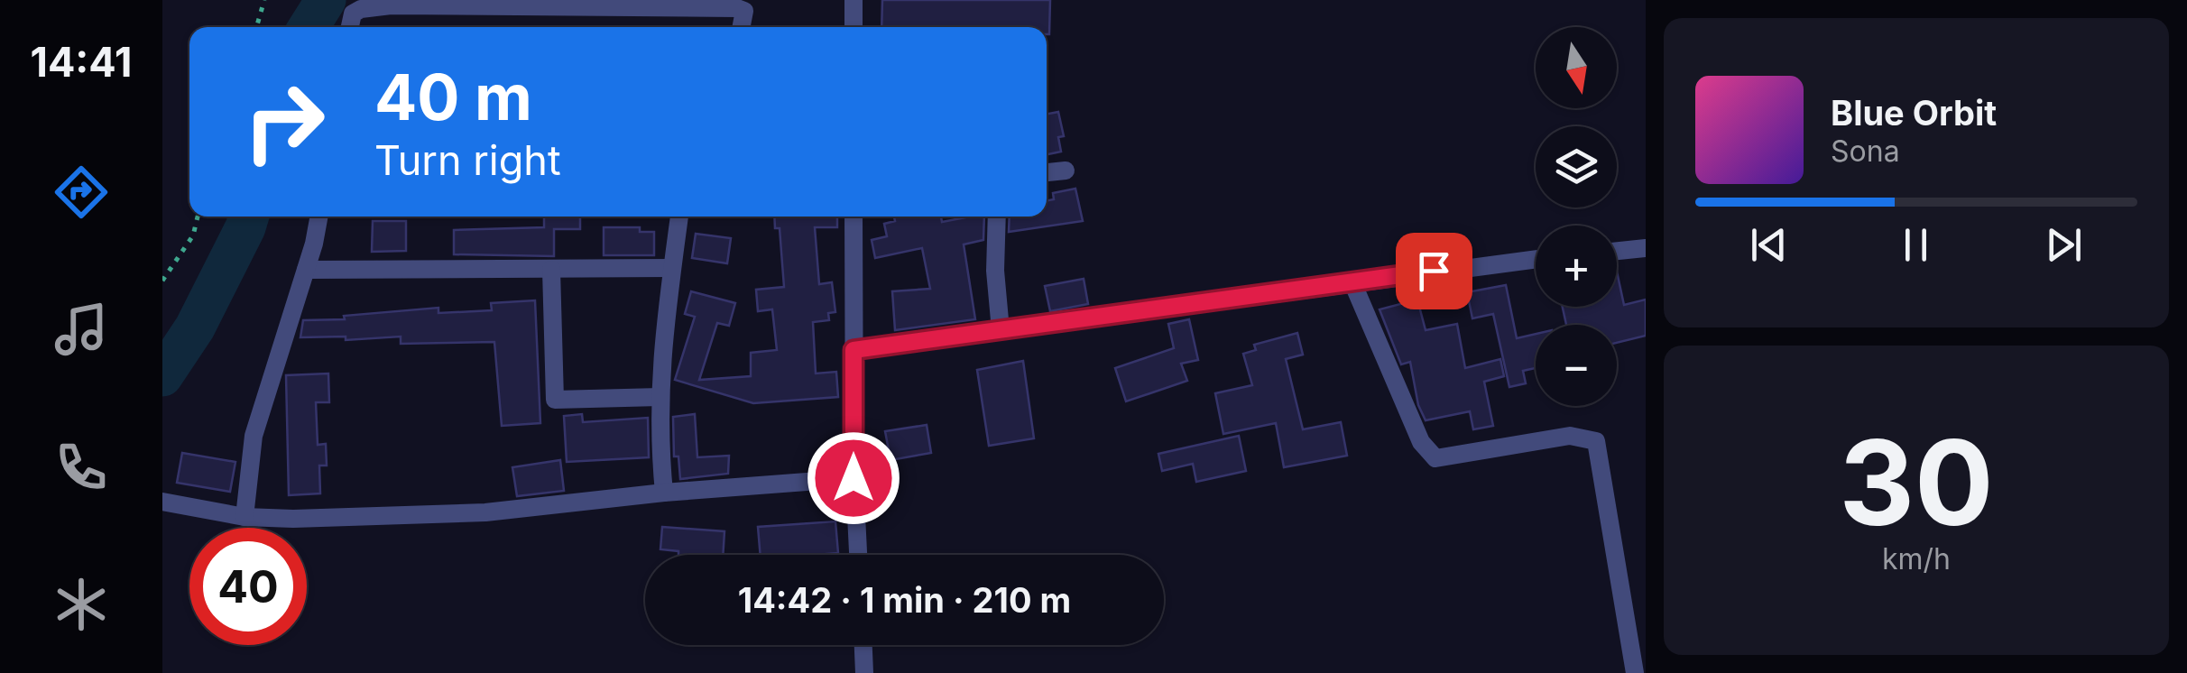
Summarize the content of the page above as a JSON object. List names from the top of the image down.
{
  "north": "bottom",
  "page": {
    "tabs": "14:41",
    "map_buttons": ["+", "−"],
    "turn": ["40 m", "Turn right"],
    "song": ["Blue Orbit", "Sona"],
    "tile": ["30", "km/h"],
    "limit": "40",
    "trip": "14:42 · 1 min · 210 m"
  }
}
